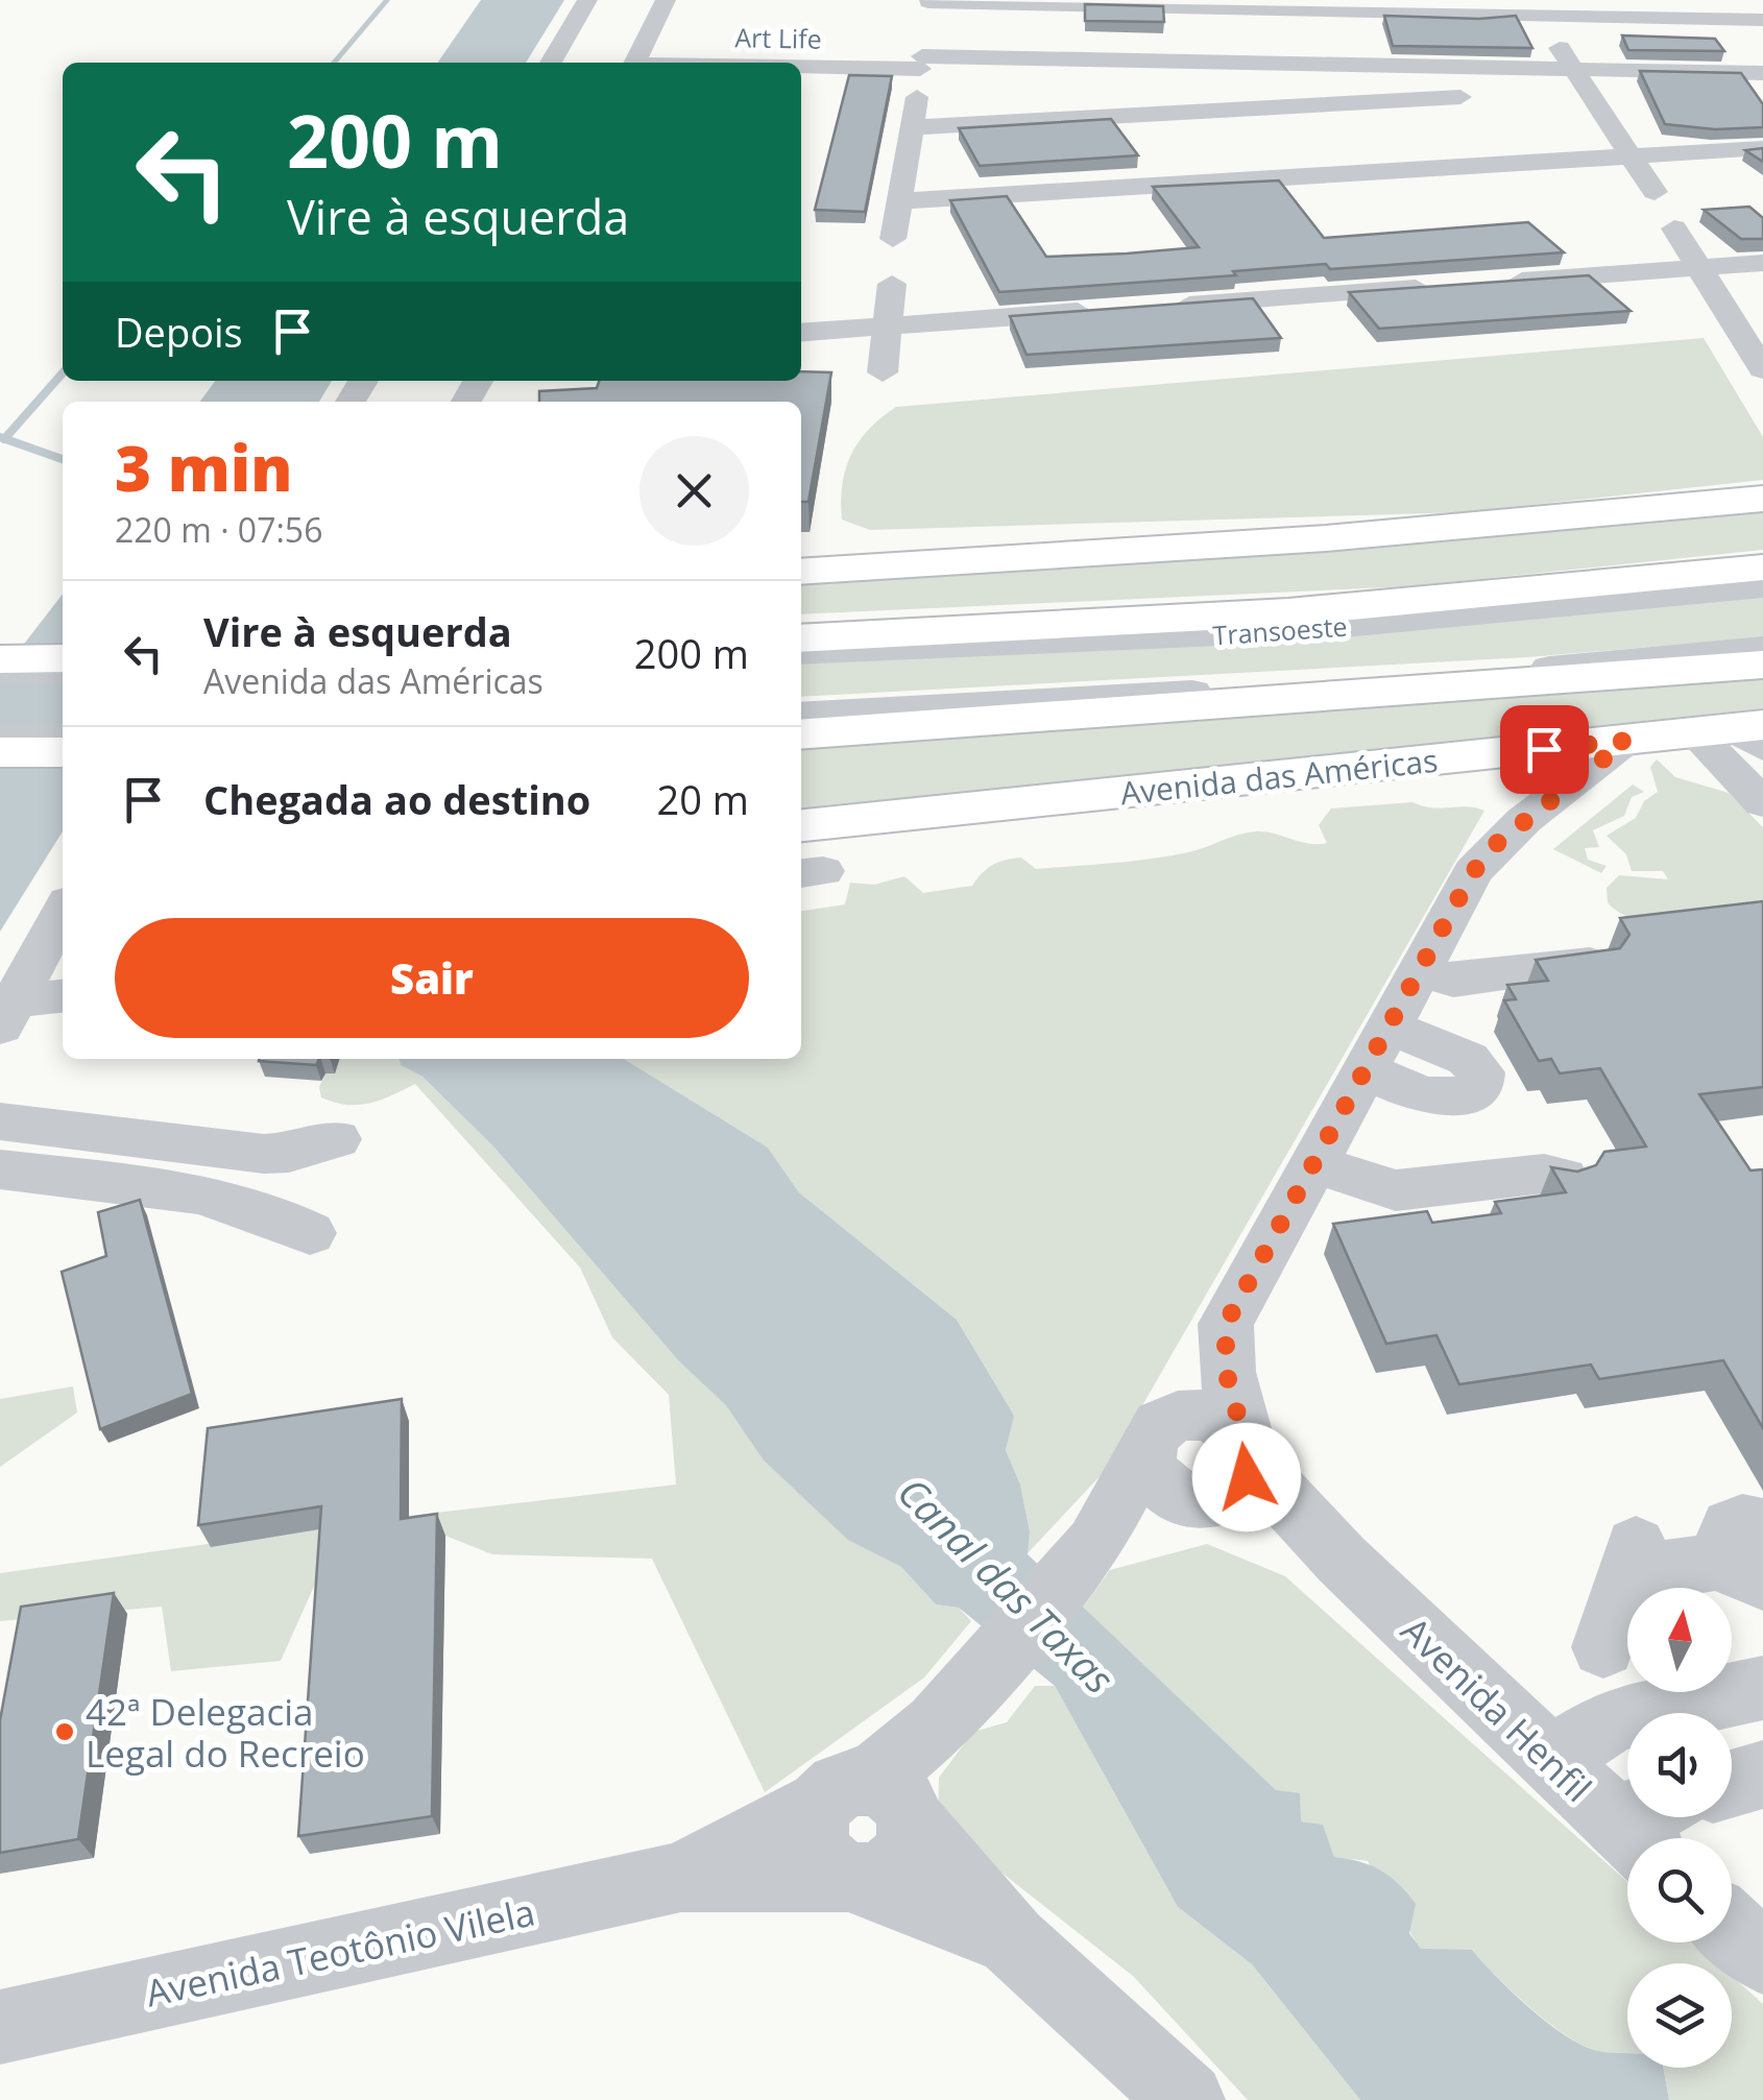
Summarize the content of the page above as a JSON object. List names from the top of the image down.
{
  "streets": {
    "main road": ["Avenida das Américas"],
    "street": [
      "Art Life",
      "Transoeste",
      "Avenida Henfil",
      "Avenida Teotônio Vilela"
    ]
  },
  "water": ["Canal das Taxas"],
  "places": ["42ª Delegacia Legal do Recreio"],
  "north": "top",
  "page": {
    "turn": ["200 m", "Vire à esquerda"],
    "then": "Depois",
    "heading": ["3 min", "220 m · 07:56"],
    "list": [
      {
        "name": "Vire à esquerda",
        "note": "Avenida das Américas",
        "value": "200 m"
      },
      {
        "name": "Chegada ao destino",
        "value": "20 m"
      }
    ],
    "buttons": "Sair"
  }
}
